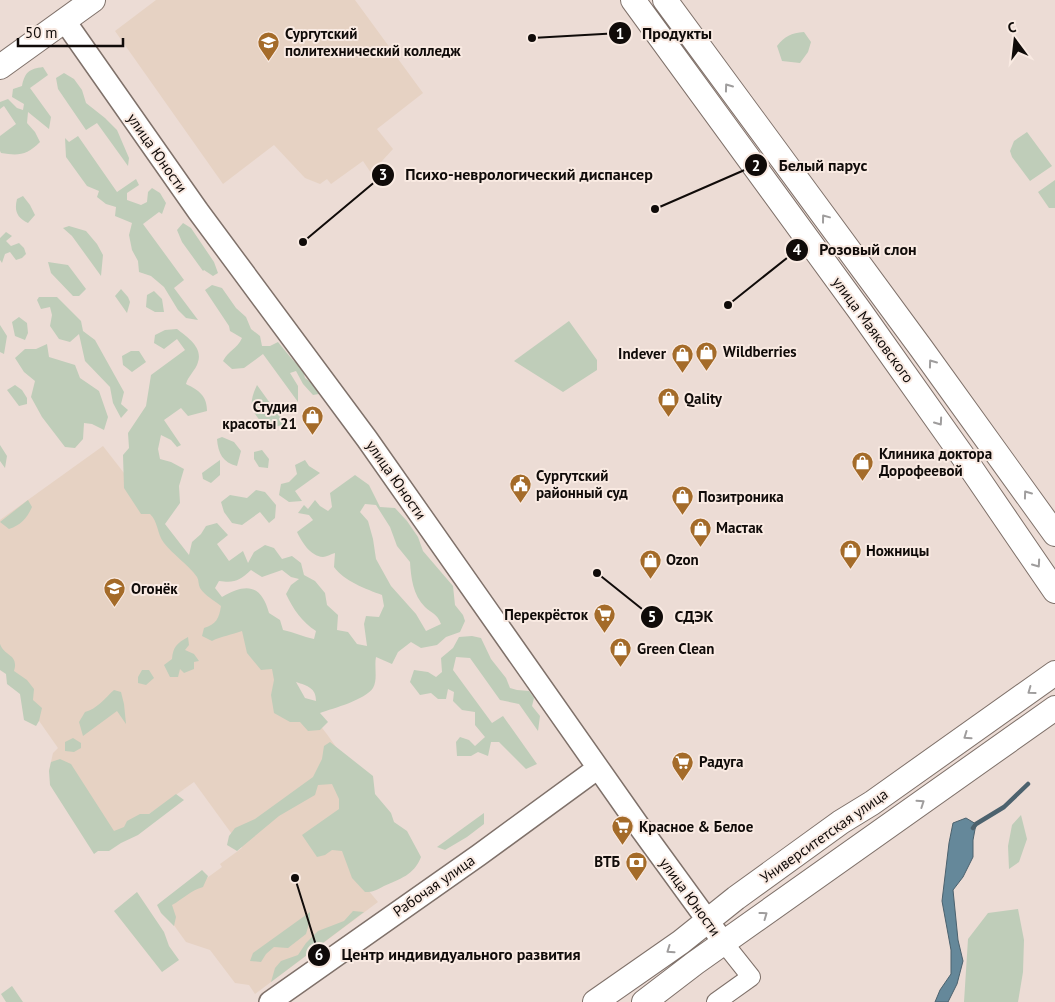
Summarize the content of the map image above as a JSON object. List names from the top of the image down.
{
  "streets": {
    "main road": ["улица Маяковского", "Университетская улица"],
    "street": ["улица Юности", "Рабочая улица"]
  },
  "crossings": [
    ["улица Юности", "Университетская улица"],
    ["улица Юности", "Рабочая улица"]
  ],
  "places": {
    "other": [
      "Продукты",
      "Белый парус",
      "Психо-неврологический диспансер",
      "Розовый слон",
      "СДЭК",
      "Центр индивидуального развития"
    ],
    "school or university": ["Сургутский политехнический колледж", "Огонёк"],
    "shop": [
      "Wildberries",
      "Indever",
      "Qality",
      "Студия красоты 21",
      "Клиника доктора Дорофеевой",
      "Позитроника",
      "Мастак",
      "Ножницы",
      "Ozon",
      "Green Clean"
    ],
    "public building": ["Сургутский районный суд"],
    "supermarket": ["Перекрёсток", "Радуга", "Красное & Белое"],
    "bank": ["ВТБ"]
  },
  "scale_bar": "50 m",
  "north": "top"
}
